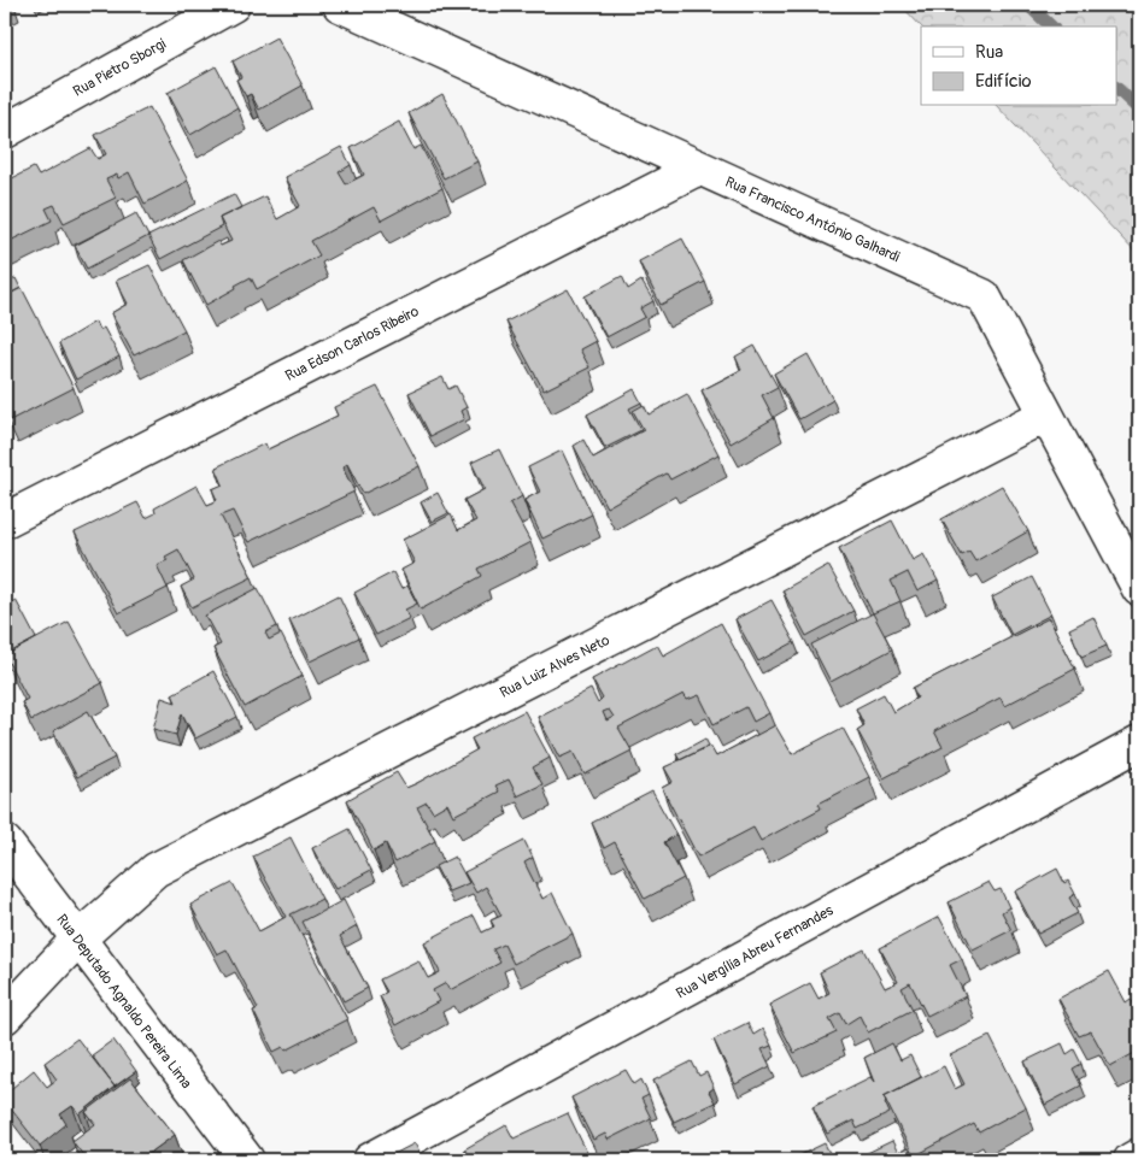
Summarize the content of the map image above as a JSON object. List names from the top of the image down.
{
  "streets": {
    "street": [
      "Rua Pietro Sborgi",
      "Rua Francisco Antônio Galhardi",
      "Rua Edson Carlos Ribeiro",
      "Rua Luiz Alves Neto",
      "Rua Vergília Abreu Fernandes",
      "Rua Deputado Agnaldo Pereira Lima"
    ]
  },
  "crossings": [
    ["Rua Francisco Antônio Galhardi", "Rua Edson Carlos Ribeiro"],
    ["Rua Francisco Antônio Galhardi", "Rua Luiz Alves Neto"],
    ["Rua Luiz Alves Neto", "Rua Deputado Agnaldo Pereira Lima"]
  ],
  "legend": ["Rua", "Edifício"]
}
